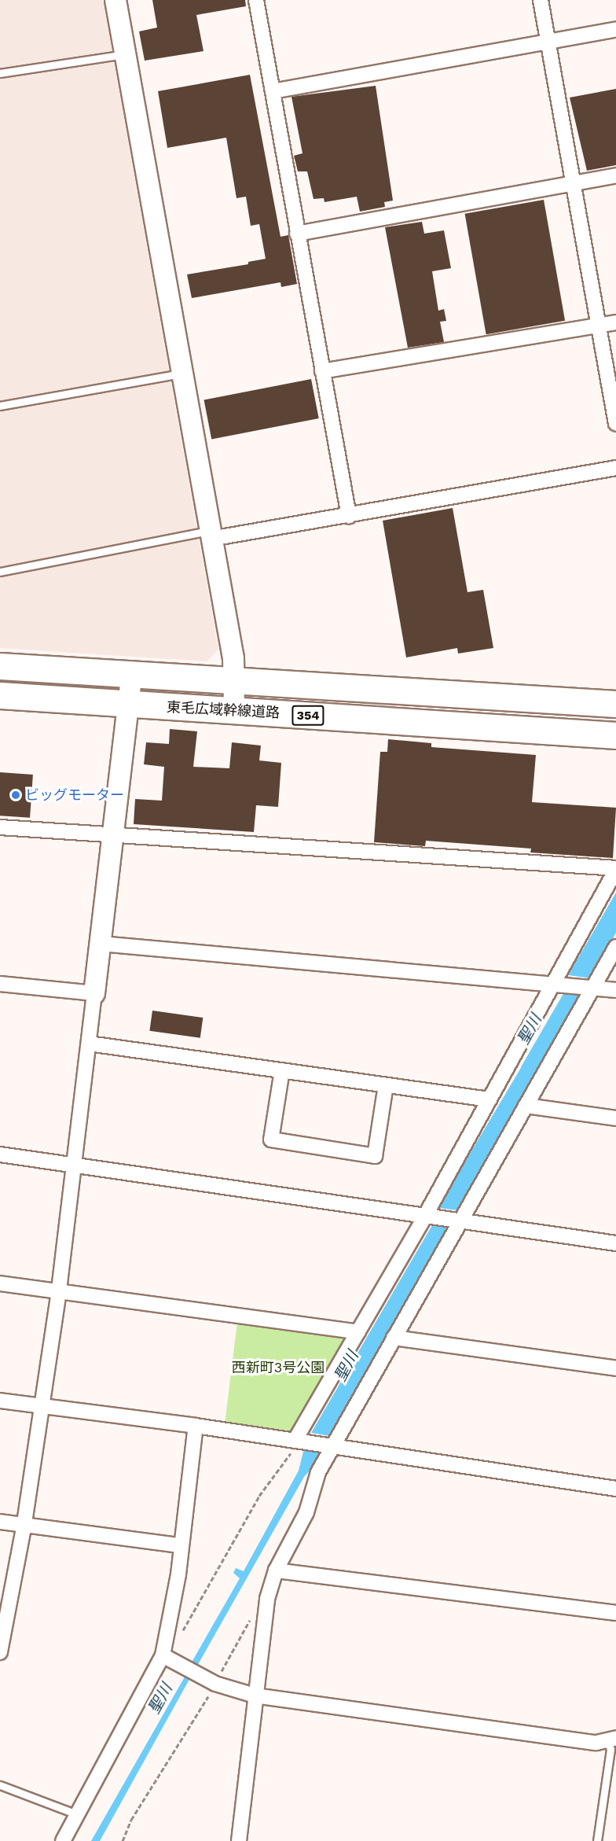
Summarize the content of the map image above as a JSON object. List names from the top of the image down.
{
  "streets": {
    "highway": ["東毛広域幹線道路", "354"]
  },
  "water": ["聖川"],
  "parks": ["西新町3号公園"],
  "places": ["ビッグモーター"]
}
